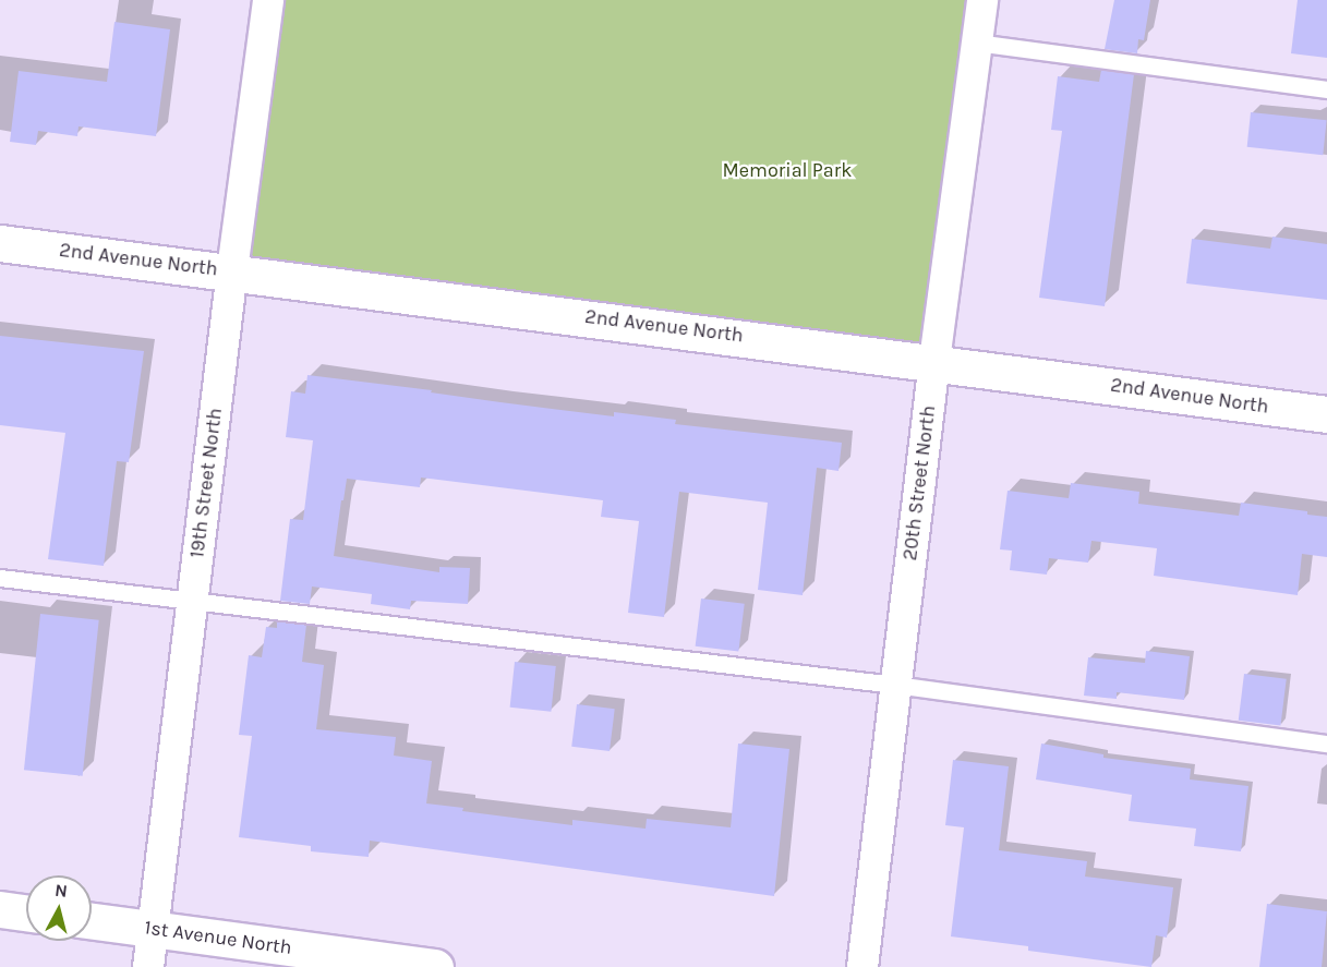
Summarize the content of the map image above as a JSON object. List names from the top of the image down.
{
  "streets": {
    "main road": ["2nd Avenue North", "1st Avenue North"],
    "street": ["19th Street North", "20th Street North"]
  },
  "crossings": [
    ["2nd Avenue North", "19th Street North"],
    ["2nd Avenue North", "20th Street North"],
    ["19th Street North", "1st Avenue North"]
  ],
  "parks": ["Memorial Park"],
  "north": "top"
}
